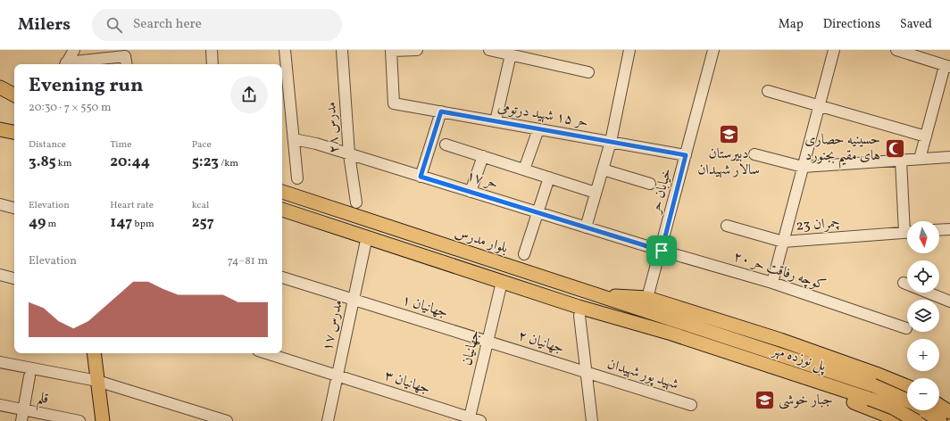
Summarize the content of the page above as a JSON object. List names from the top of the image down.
{
  "streets": {
    "main road": ["بلوار مدرس", "پل نوزده مهر"],
    "street": [
      "حر ۱۵ شهید درتومی",
      "مدرس ۲۸",
      "حر ۱۷",
      "خیابان حر",
      "چمران 23",
      "کوچه رفاقت حر ۲۰",
      "جهانیان ۱",
      "مدرس ۱۷",
      "جهانیان ۲",
      "جهانیان",
      "شهید پور شهیدان",
      "جهانیان ۳",
      "قلم"
    ]
  },
  "crossings": [
    ["حر ۱۵ شهید درتومی", "خیابان حر"],
    ["مدرس ۲۸", "حر ۱۷"],
    ["حر ۱۷", "خیابان حر"],
    ["حر ۱۷", "کوچه رفاقت حر ۲۰"],
    ["خیابان حر", "کوچه رفاقت حر ۲۰"],
    ["بلوار مدرس", "پل نوزده مهر"],
    ["جهانیان ۱", "مدرس ۱۷"],
    ["جهانیان ۱", "جهانیان ۲"],
    ["جهانیان ۱", "جهانیان"],
    ["مدرس ۱۷", "جهانیان ۳"],
    ["جهانیان ۲", "جهانیان"],
    ["جهانیان ۲", "شهید پور شهیدان"],
    ["جهانیان", "جهانیان ۳"]
  ],
  "places": {
    "school or university": ["دبیرستان سالار شهیدان", "جبار خوشی"],
    "mosque": ["حسینیه حصاری های مقیم بجنورد"]
  },
  "north": "bottom",
  "page": {
    "header": "Milers",
    "search": "Search here",
    "nav": ["Map", "Directions", "Saved"],
    "heading": ["Evening run", "20:30 · 7 × 550 m"],
    "stats": [
      ["Distance", "3.85 km"],
      ["Time", "20:44"],
      ["Pace", "5:23 /km"],
      ["Elevation", "49 m"],
      ["Heart rate", "147 bpm"],
      ["kcal", "257"]
    ],
    "map_buttons": ["+", "−"],
    "chart": ["Elevation", "74–81 m"]
  }
}
